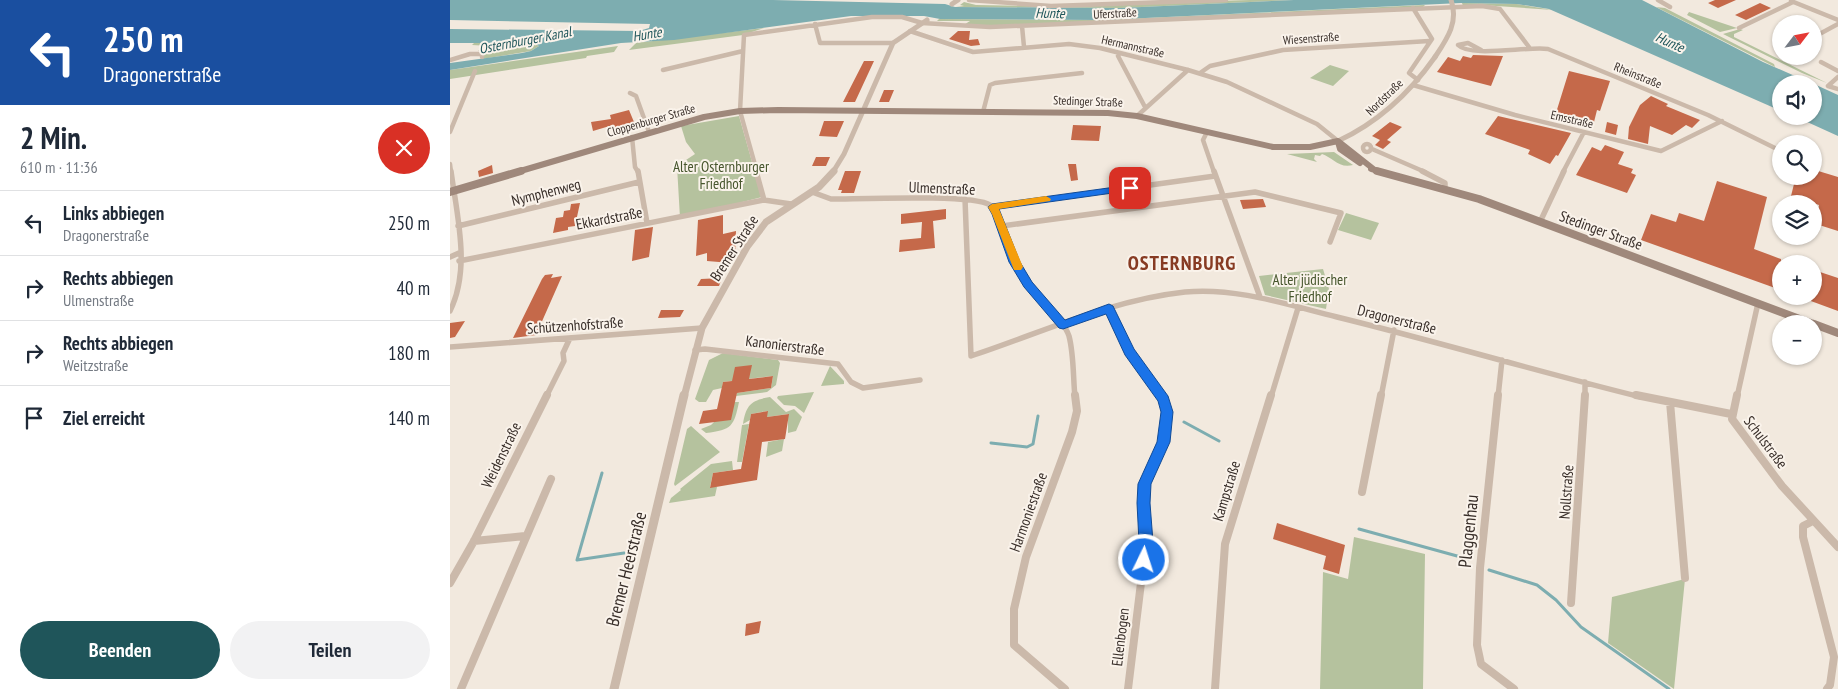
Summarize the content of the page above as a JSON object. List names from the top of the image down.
{
  "streets": {
    "main road": ["Stedinger Straße", "Cloppenburger Straße"],
    "street": [
      "Uferstraße",
      "Wiesenstraße",
      "Hermannstraße",
      "Rheinstraße",
      "Nordstraße",
      "Emsstraße",
      "Ulmenstraße",
      "Nymphenweg",
      "Ekkardstraße",
      "Bremer Straße",
      "Dragonerstraße",
      "Schützenhofstraße",
      "Kanonierstraße",
      "Schulstraße",
      "Weidenstraße",
      "Kampstraße",
      "Nollstraße",
      "Harmoniestraße",
      "Plaggenhau",
      "Bremer Heerstraße",
      "Ellenbogen"
    ]
  },
  "crossings": [
    ["Uferstraße", "Rheinstraße"],
    ["Wiesenstraße", "Hermannstraße"],
    ["Wiesenstraße", "Nordstraße"],
    ["Hermannstraße", "Nordstraße"],
    ["Hermannstraße", "Stedinger Straße"],
    ["Rheinstraße", "Emsstraße"],
    ["Nordstraße", "Stedinger Straße"],
    ["Nordstraße", "Emsstraße"],
    ["Stedinger Straße", "Cloppenburger Straße"],
    ["Stedinger Straße", "Bremer Straße"],
    ["Stedinger Straße", "Schulstraße"],
    ["Cloppenburger Straße", "Bremer Straße"],
    ["Ulmenstraße", "Bremer Straße"],
    ["Ulmenstraße", "Dragonerstraße"],
    ["Ulmenstraße", "Harmoniestraße"],
    ["Ekkardstraße", "Bremer Straße"],
    ["Bremer Straße", "Schützenhofstraße"],
    ["Bremer Straße", "Kanonierstraße"],
    ["Bremer Straße", "Bremer Heerstraße"],
    ["Dragonerstraße", "Schulstraße"],
    ["Dragonerstraße", "Kampstraße"],
    ["Dragonerstraße", "Nollstraße"],
    ["Dragonerstraße", "Harmoniestraße"],
    ["Dragonerstraße", "Plaggenhau"],
    ["Dragonerstraße", "Ellenbogen"],
    ["Schützenhofstraße", "Weidenstraße"]
  ],
  "districts": ["OSTERNBURG"],
  "water": ["Hunte", "Osternburger Kanal"],
  "parks": ["Alter Osternburger Friedhof", "Alter jüdischer Friedhof"],
  "north": "top right",
  "page": {
    "turn": ["250 m", "Dragonerstraße"],
    "map_buttons": ["+", "−"],
    "heading": ["2 Min.", "610 m · 11:36"],
    "list": [
      {
        "name": "Links abbiegen",
        "note": "Dragonerstraße",
        "value": "250 m"
      },
      {
        "name": "Rechts abbiegen",
        "note": "Ulmenstraße",
        "value": "40 m"
      },
      {
        "name": "Rechts abbiegen",
        "note": "Weitzstraße",
        "value": "180 m"
      },
      {
        "name": "Ziel erreicht",
        "value": "140 m"
      }
    ],
    "buttons": ["Beenden", "Teilen"]
  }
}
